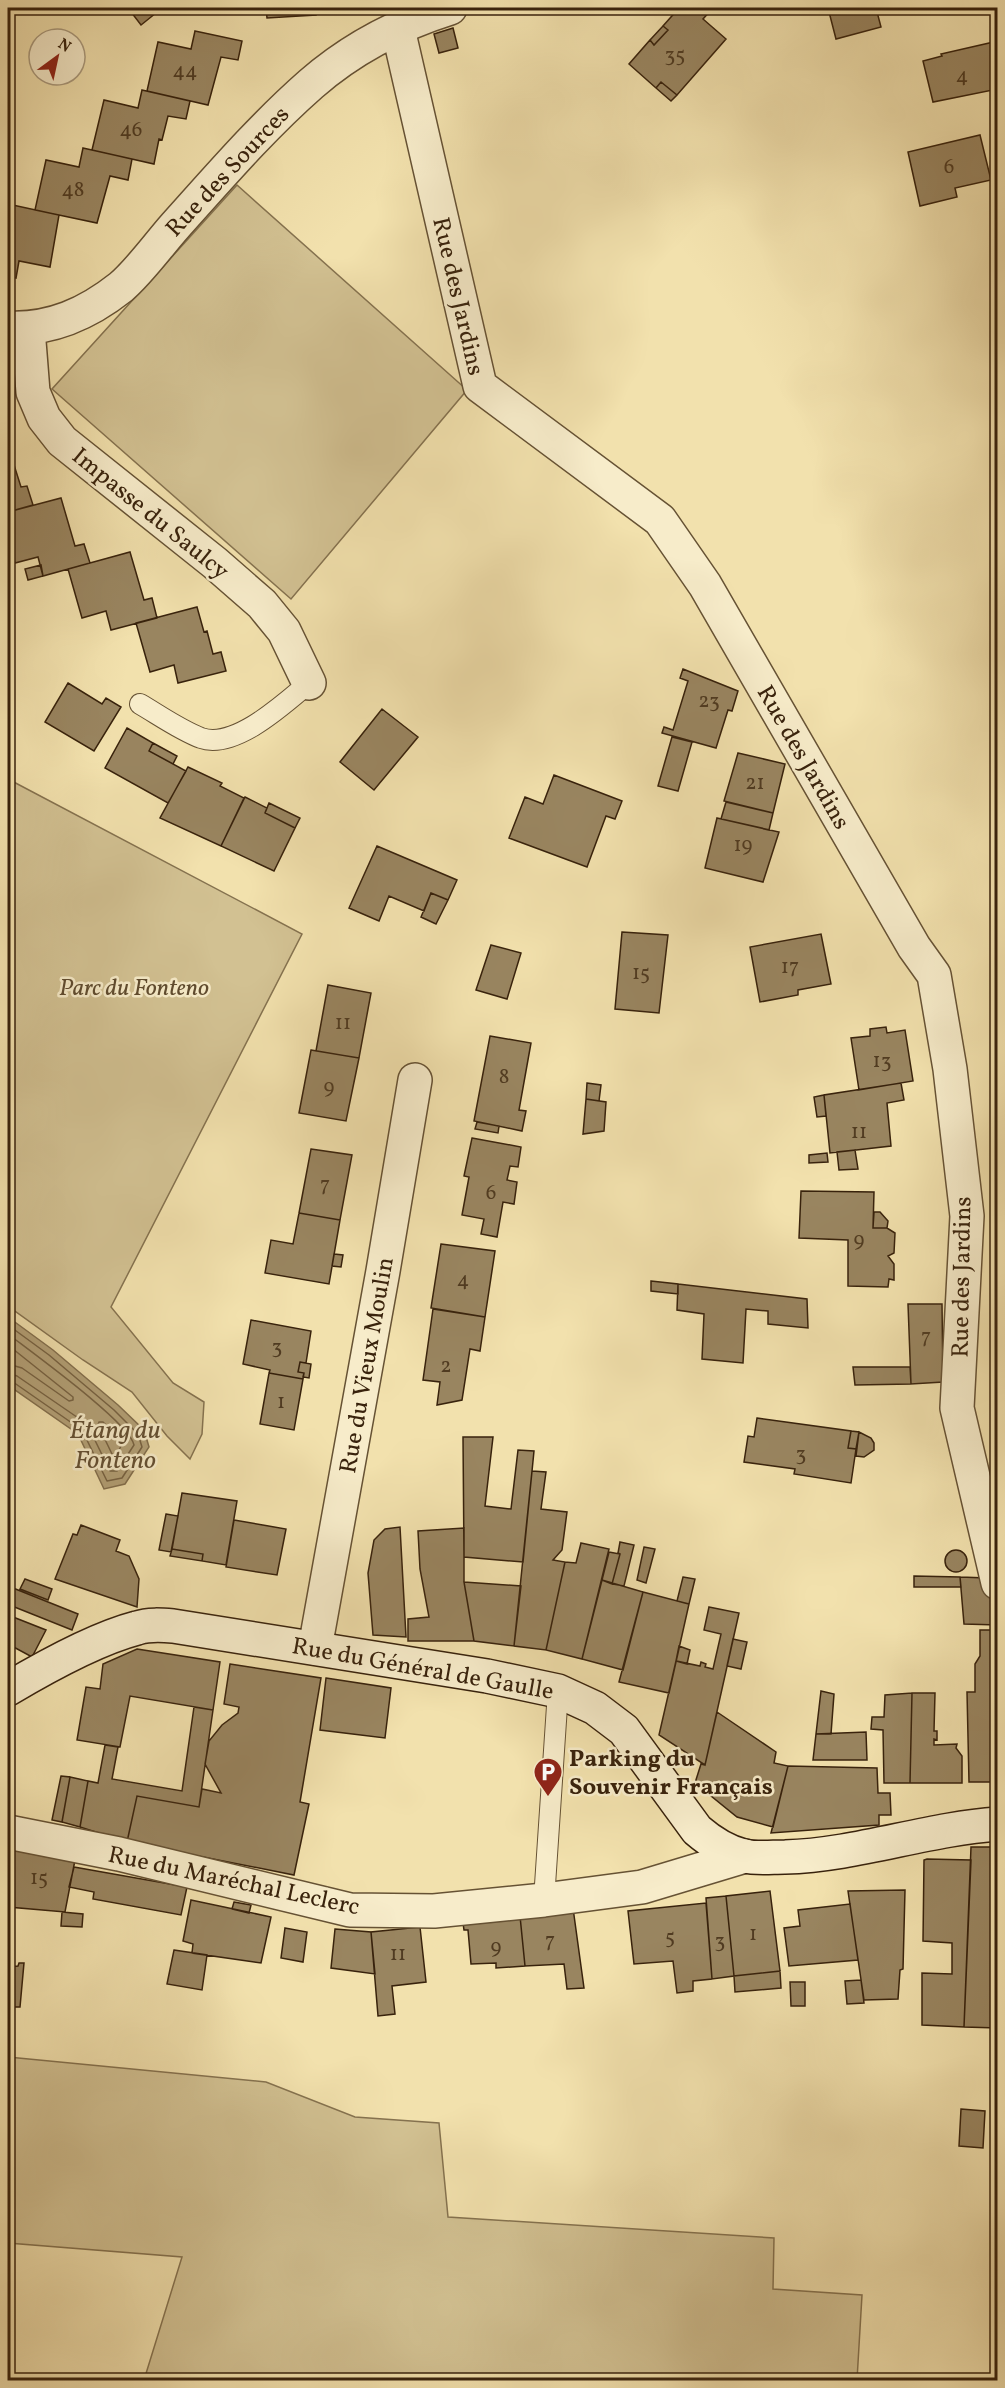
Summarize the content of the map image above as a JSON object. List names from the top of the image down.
{
  "streets": {
    "street": [
      "Rue des Sources",
      "Rue des Jardins",
      "Impasse du Saulcy",
      "Rue du Vieux Moulin",
      "Rue du Général de Gaulle",
      "Rue du Maréchal Leclerc"
    ]
  },
  "crossings": [
    ["Rue des Sources", "Rue des Jardins"],
    ["Rue des Sources", "Impasse du Saulcy"],
    ["Rue du Vieux Moulin", "Rue du Général de Gaulle"],
    ["Rue du Général de Gaulle", "Rue du Maréchal Leclerc"]
  ],
  "water": ["Étang du Fonteno"],
  "parks": ["Parc du Fonteno"],
  "places": {
    "parking": ["Parking du Souvenir Français"]
  },
  "house_numbers": [
    "35",
    "44",
    "4",
    "46",
    "6",
    "48",
    "23",
    "21",
    "19",
    "17",
    "15",
    "11",
    "13",
    "8",
    "9",
    "11",
    "7",
    "6",
    "9",
    "4",
    "7",
    "3",
    "2",
    "1",
    "3",
    "15",
    "1",
    "5",
    "7",
    "3",
    "9",
    "11"
  ],
  "north": "top right"
}
